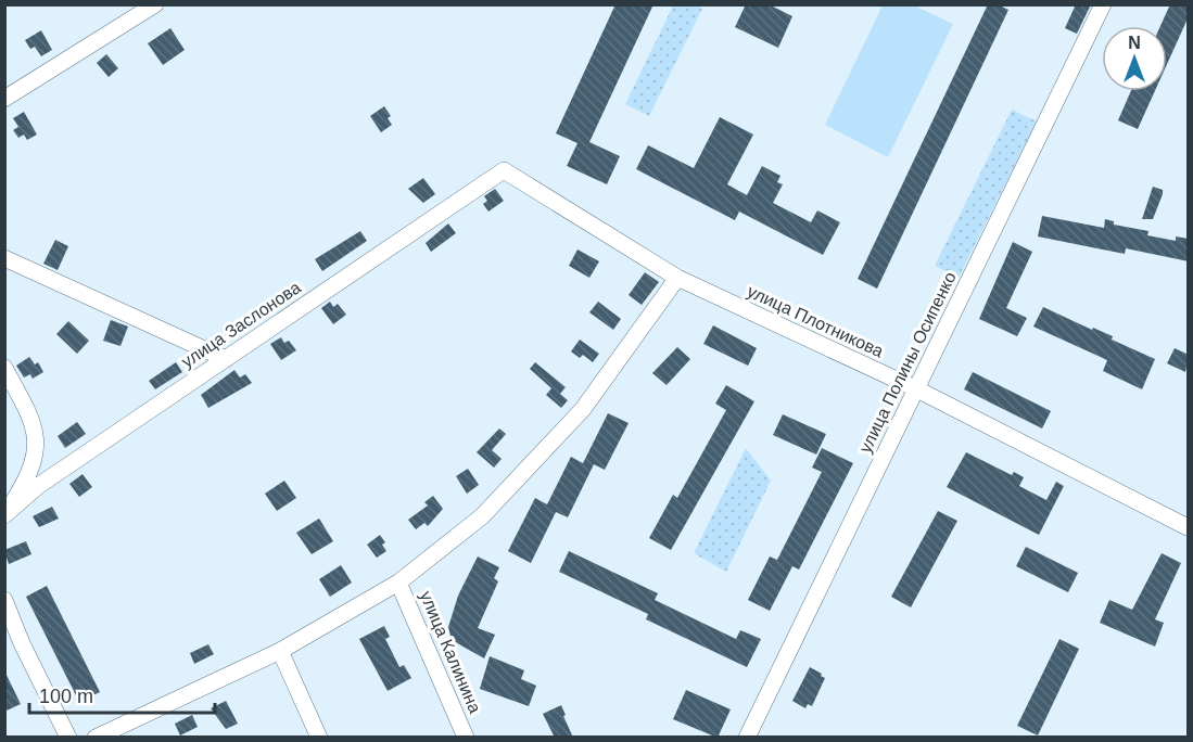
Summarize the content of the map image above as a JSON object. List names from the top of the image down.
{
  "streets": {
    "street": [
      "улица Плотникова",
      "улица Заслонова",
      "улица Полины Осипенко",
      "улица Калинина"
    ]
  },
  "crossings": [
    ["улица Плотникова", "улица Заслонова"],
    ["улица Плотникова", "улица Полины Осипенко"]
  ],
  "scale_bar": "100 m",
  "north": "top"
}
